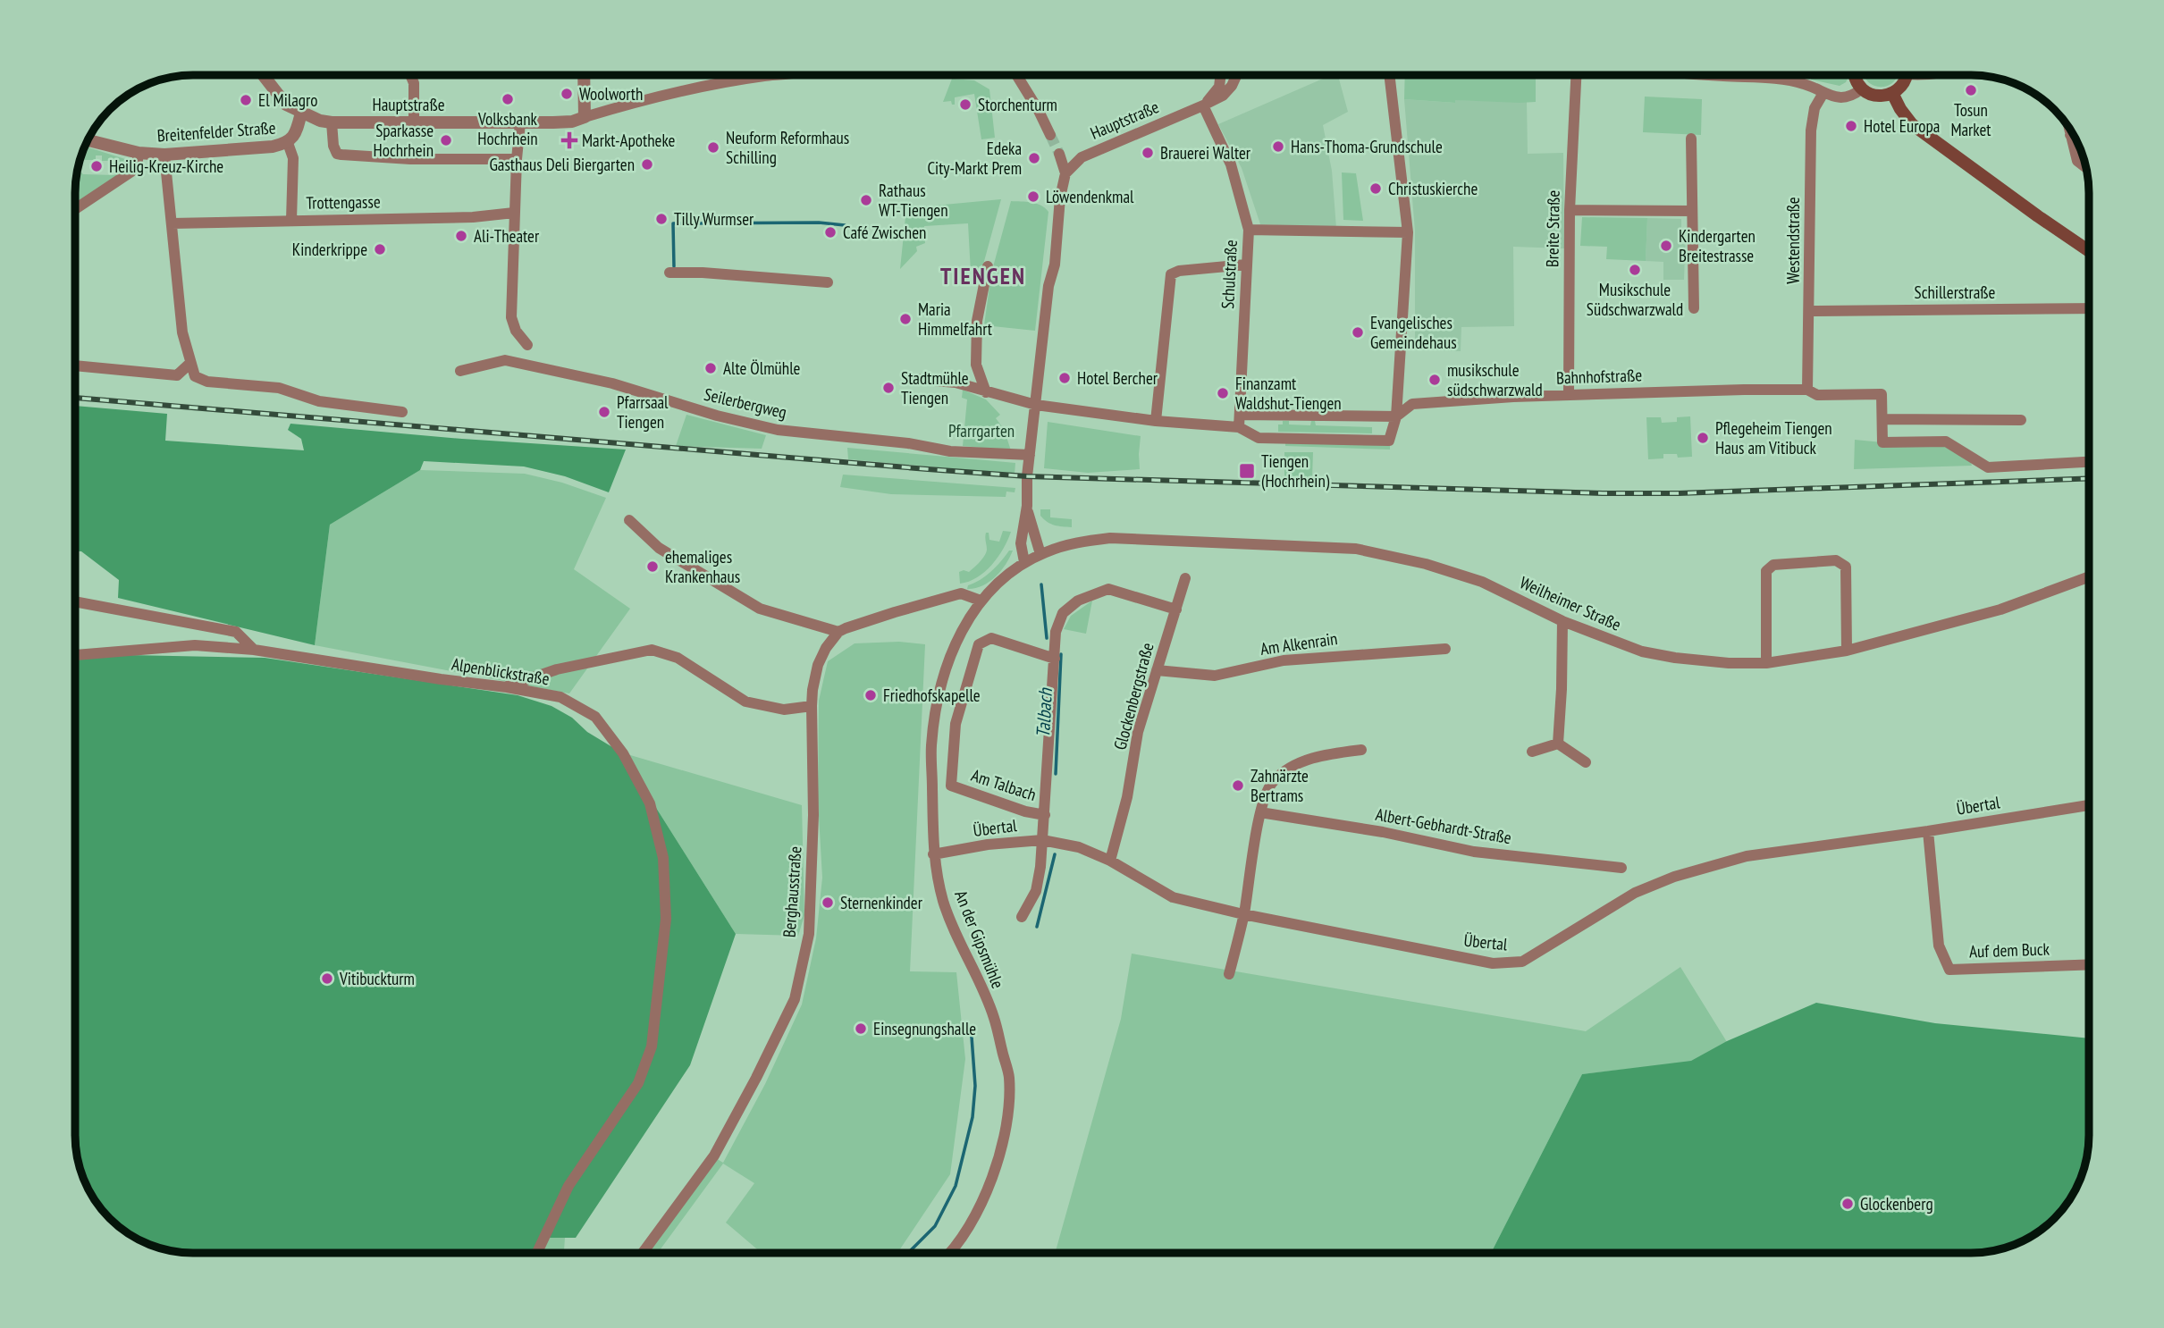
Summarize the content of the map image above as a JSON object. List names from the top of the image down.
{
  "streets": {
    "street": [
      "Hauptstraße",
      "Breitenfelder Straße",
      "Trottengasse",
      "Breite Straße",
      "Westendstraße",
      "Schulstraße",
      "Schillerstraße",
      "Bahnhofstraße",
      "Seilerbergweg",
      "Weilheimer Straße",
      "Am Alkenrain",
      "Alpenblickstraße",
      "Glockenbergstraße",
      "Am Talbach",
      "Übertal",
      "Albert-Gebhardt-Straße",
      "Berghausstraße",
      "An der Gipsmühle",
      "Auf dem Buck"
    ]
  },
  "crossings": [
    ["Hauptstraße", "Breitenfelder Straße"],
    ["Hauptstraße", "Schulstraße"],
    ["Breite Straße", "Bahnhofstraße"],
    ["Westendstraße", "Schillerstraße"],
    ["Westendstraße", "Bahnhofstraße"],
    ["Schulstraße", "Bahnhofstraße"],
    ["Weilheimer Straße", "An der Gipsmühle"],
    ["Am Alkenrain", "Glockenbergstraße"],
    ["Glockenbergstraße", "Am Talbach"],
    ["Glockenbergstraße", "Übertal"],
    ["Am Talbach", "Übertal"],
    ["Übertal", "An der Gipsmühle"],
    ["Übertal", "Auf dem Buck"]
  ],
  "districts": ["TIENGEN"],
  "water": ["Talbach"],
  "parks": ["Pfarrgarten"],
  "places": {
    "other": [
      "Tosun Market",
      "Woolworth",
      "Volksbank Hochrhein",
      "El Milagro",
      "Storchenturm",
      "Hotel Europa",
      "Sparkasse Hochrhein",
      "Hans-Thoma-Grundschule",
      "Neuform Reformhaus Schilling",
      "Brauerei Walter",
      "Edeka City-Markt Prem",
      "Gasthaus Deli Biergarten",
      "Heilig-Kreuz-Kirche",
      "Christuskierche",
      "Löwendenkmal",
      "Rathaus WT-Tiengen",
      "Tilly Wurmser",
      "Café Zwischen",
      "Ali-Theater",
      "Kindergarten Breitestrasse",
      "Kinderkrippe",
      "Musikschule Südschwarzwald",
      "Maria Himmelfahrt",
      "Evangelisches Gemeindehaus",
      "Alte Ölmühle",
      "Hotel Bercher",
      "musikschule südschwarzwald",
      "Stadtmühle Tiengen",
      "Finanzamt Waldshut-Tiengen",
      "Pfarrsaal Tiengen",
      "Pflegeheim Tiengen Haus am Vitibuck",
      "ehemaliges Krankenhaus",
      "Friedhofskapelle",
      "Zahnärzte Bertrams",
      "Sternenkinder",
      "Vitibuckturm",
      "Einsegnungshalle",
      "Glockenberg"
    ],
    "health": ["Markt-Apotheke"],
    "transit": ["Tiengen (Hochrhein)"]
  }
}
